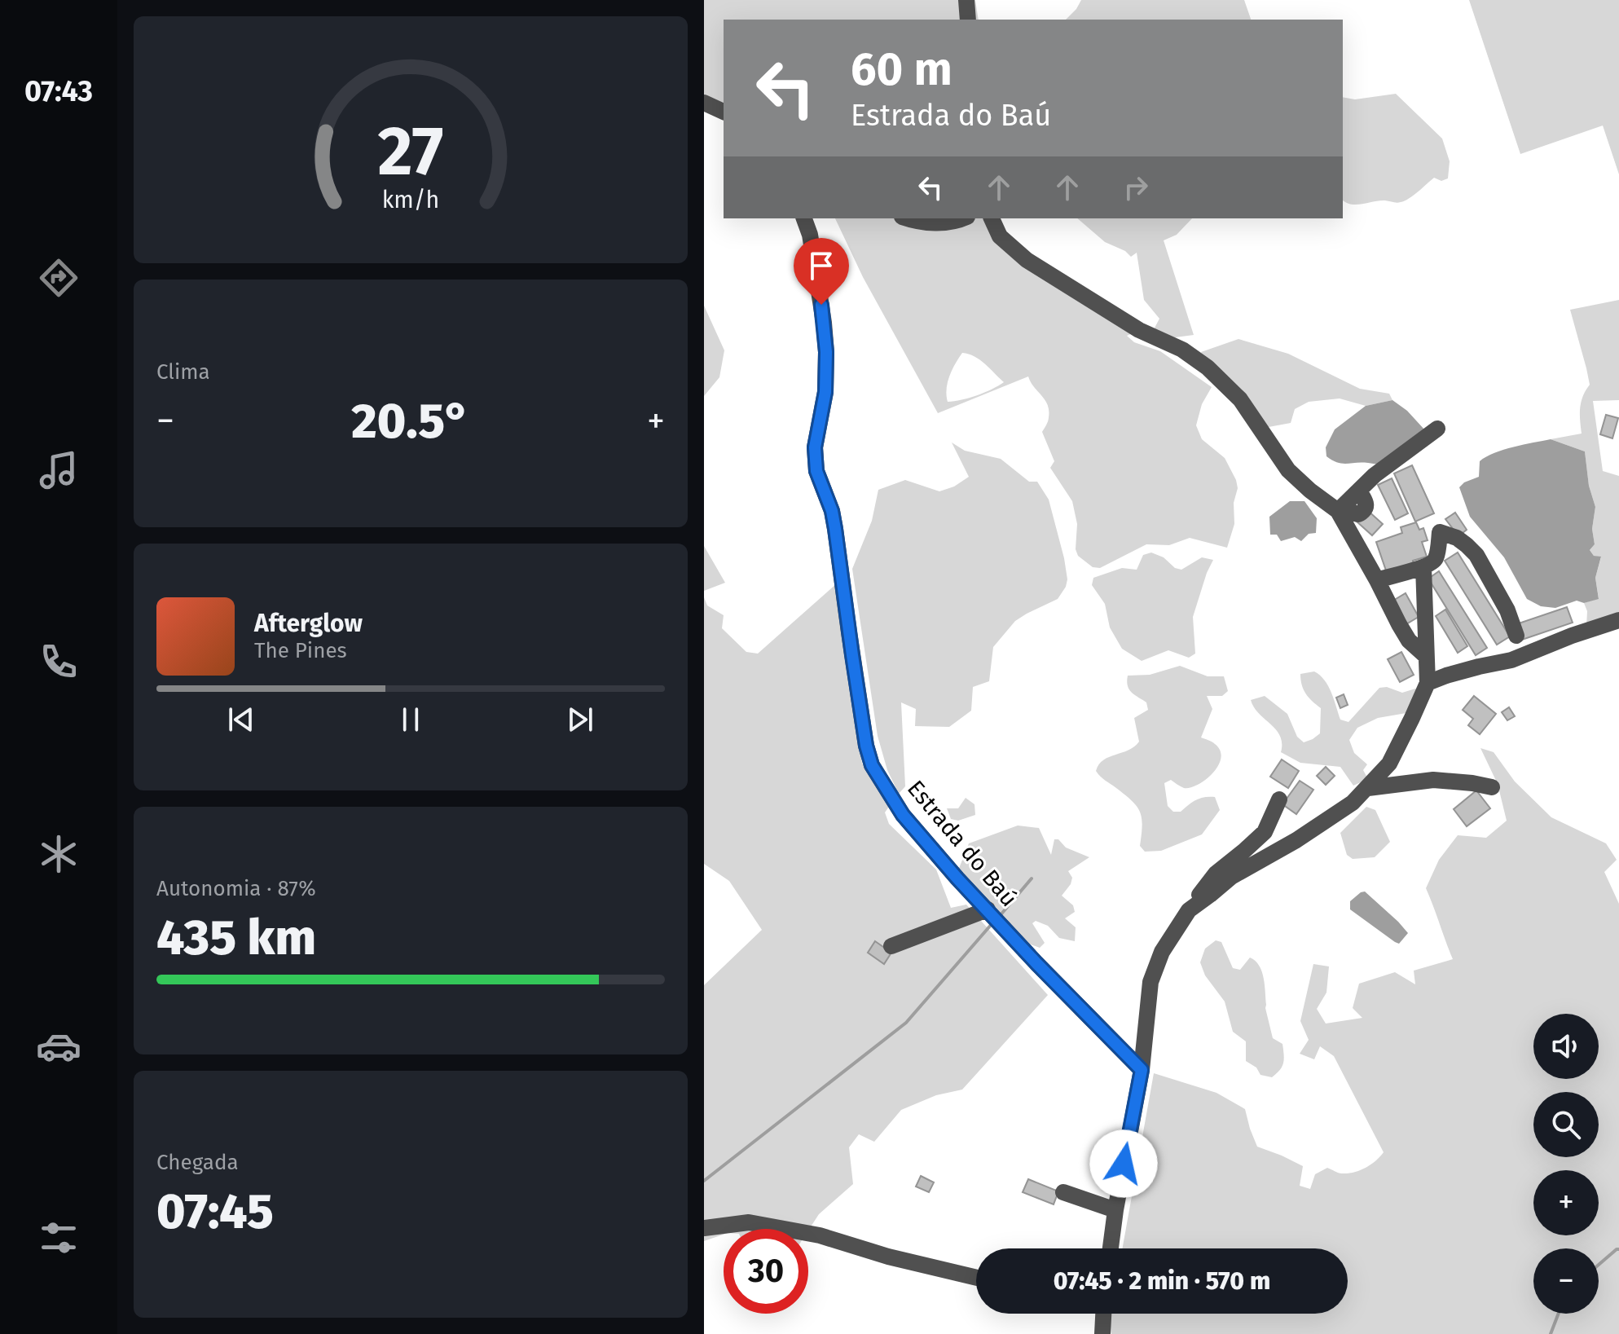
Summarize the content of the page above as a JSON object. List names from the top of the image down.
{
  "streets": {
    "street": ["Estrada do Baú"]
  },
  "page": {
    "tabs": "07:43",
    "turn": ["60 m", "Estrada do Baú"],
    "tile": [
      "Clima",
      ["Autonomia · 87%", "435 km"],
      ["Chegada", "07:45"]
    ],
    "heat": ["−", "20.5°", "+"],
    "song": ["Afterglow", "The Pines"],
    "map_buttons": ["+", "−"],
    "limit": "30",
    "trip": "07:45 · 2 min · 570 m",
    "gauge": ["27", "km/h"]
  }
}
